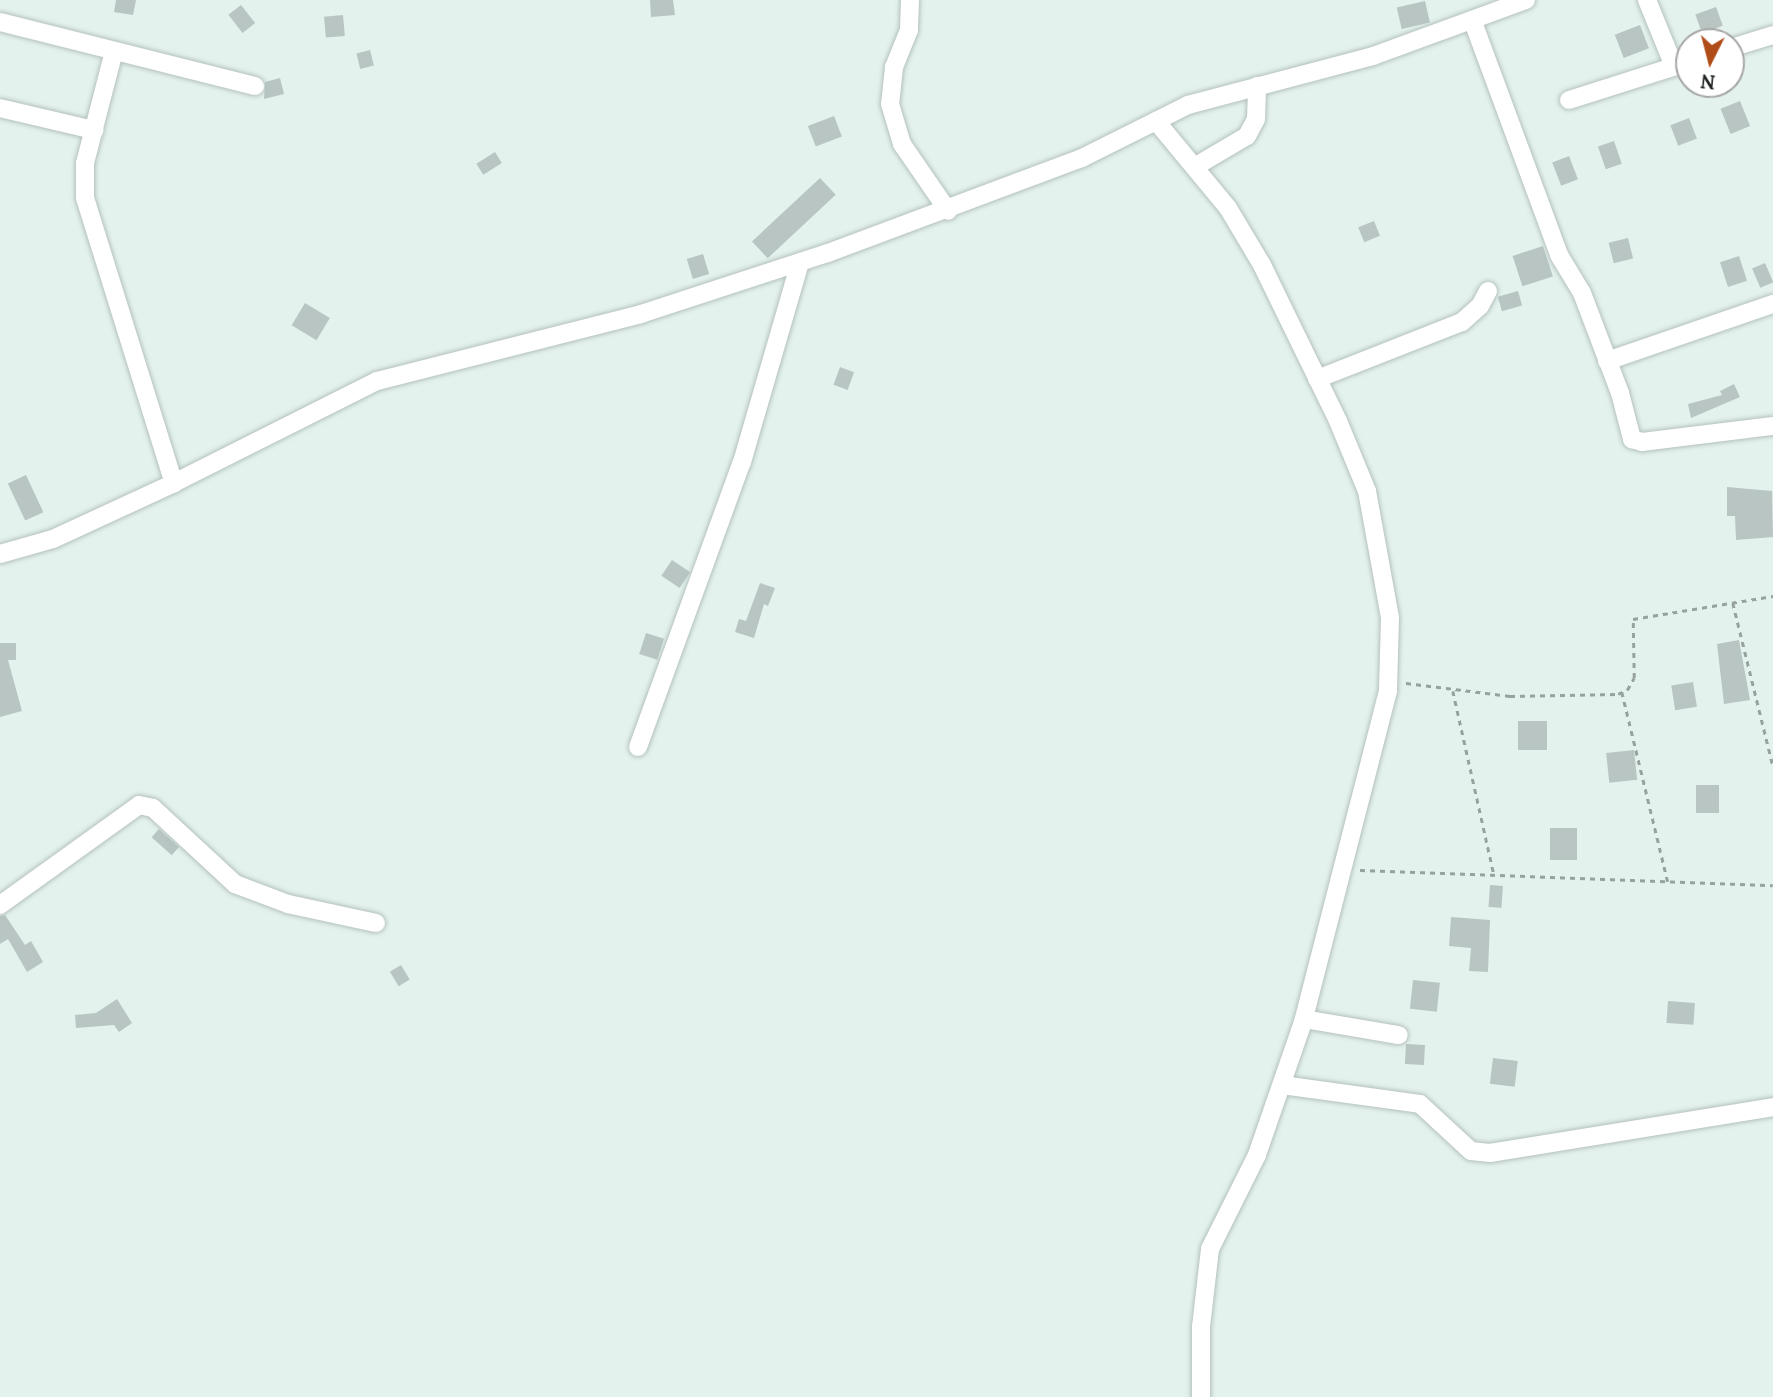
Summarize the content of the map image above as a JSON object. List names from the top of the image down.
{
  "north": "bottom"
}
